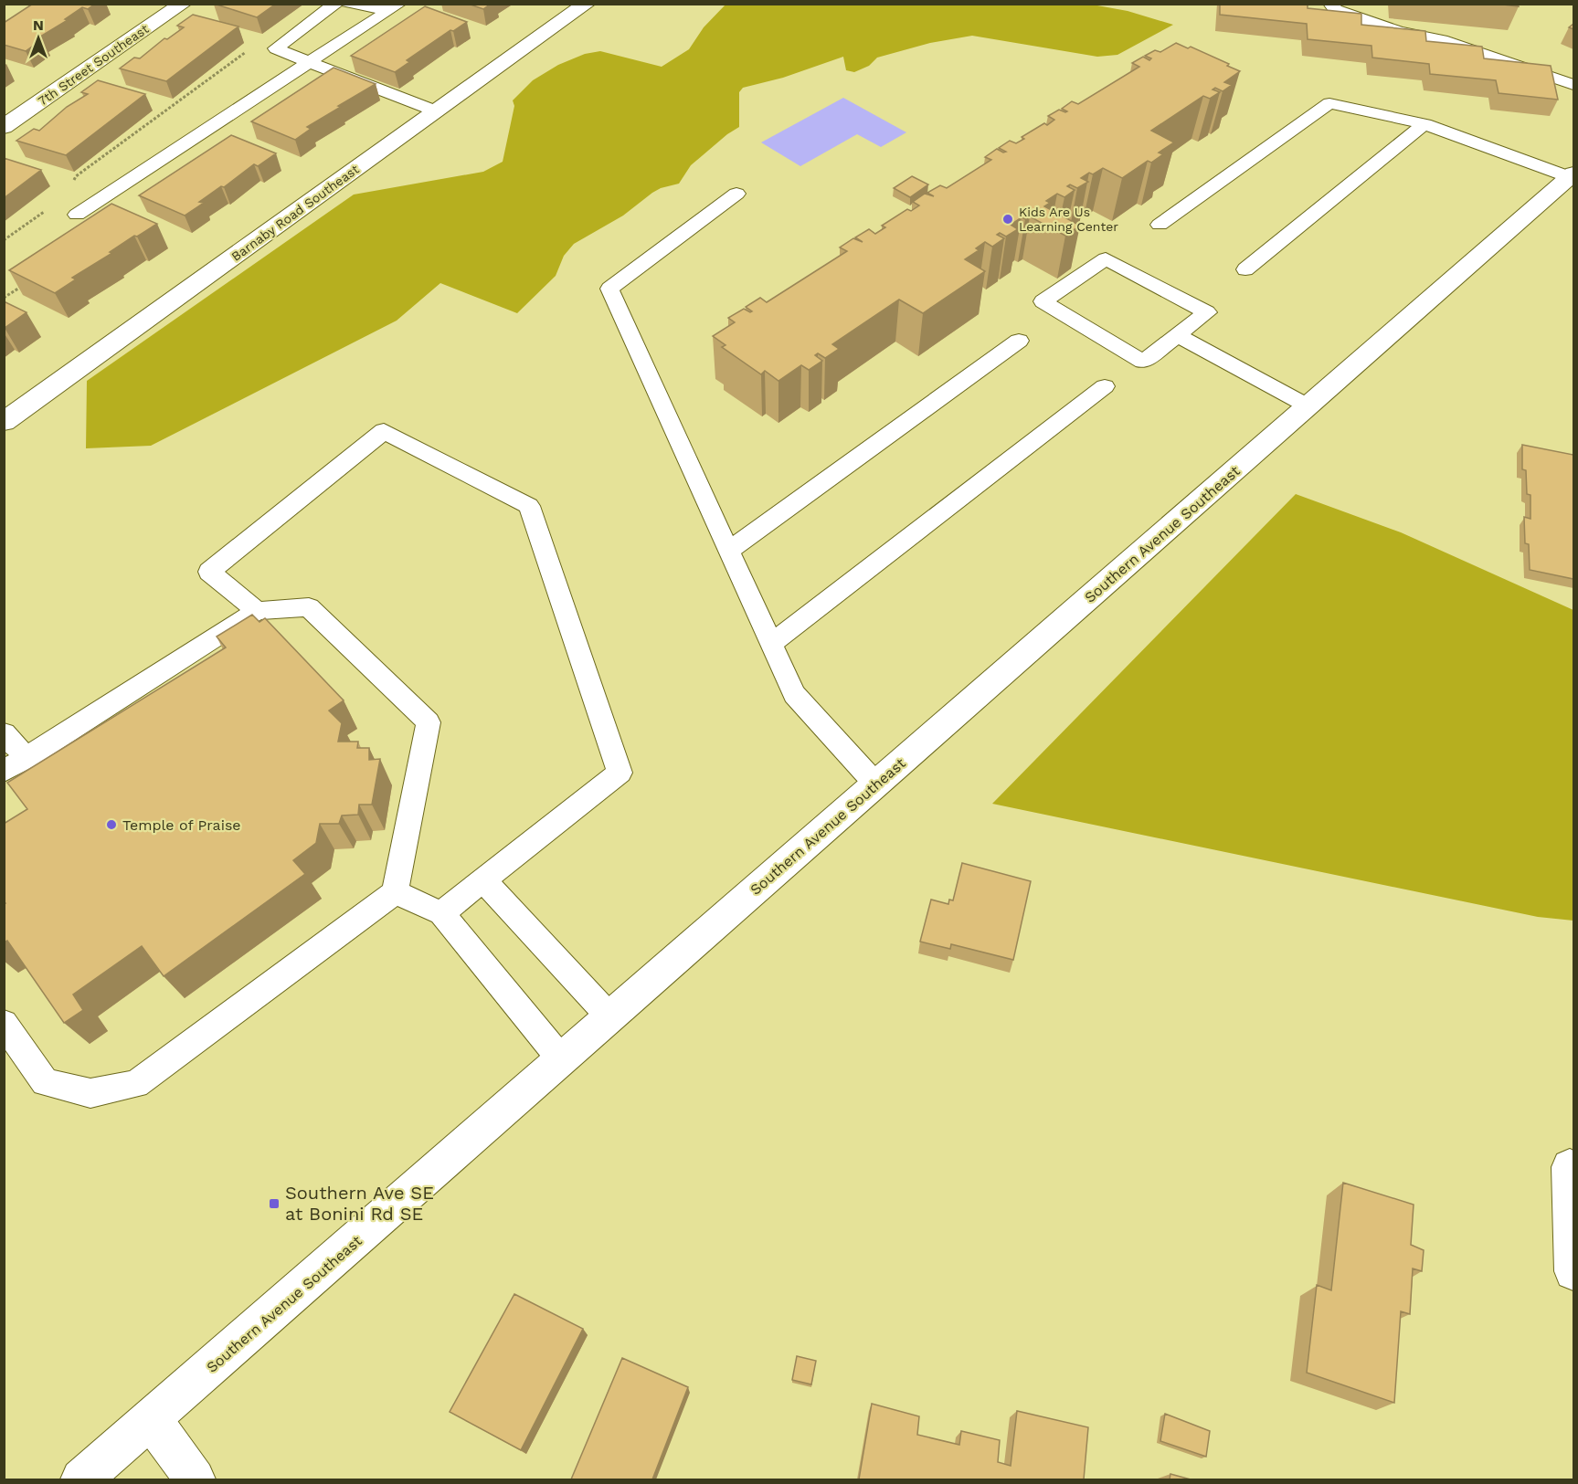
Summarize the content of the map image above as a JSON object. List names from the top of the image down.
{
  "streets": {
    "main road": ["7th Street Southeast", "Barnaby Road Southeast", "Southern Avenue Southeast"]
  },
  "places": {
    "other": ["Kids Are Us Learning Center", "Temple of Praise"],
    "transit": ["Southern Ave SE at Bonini Rd SE"]
  },
  "north": "top"
}
